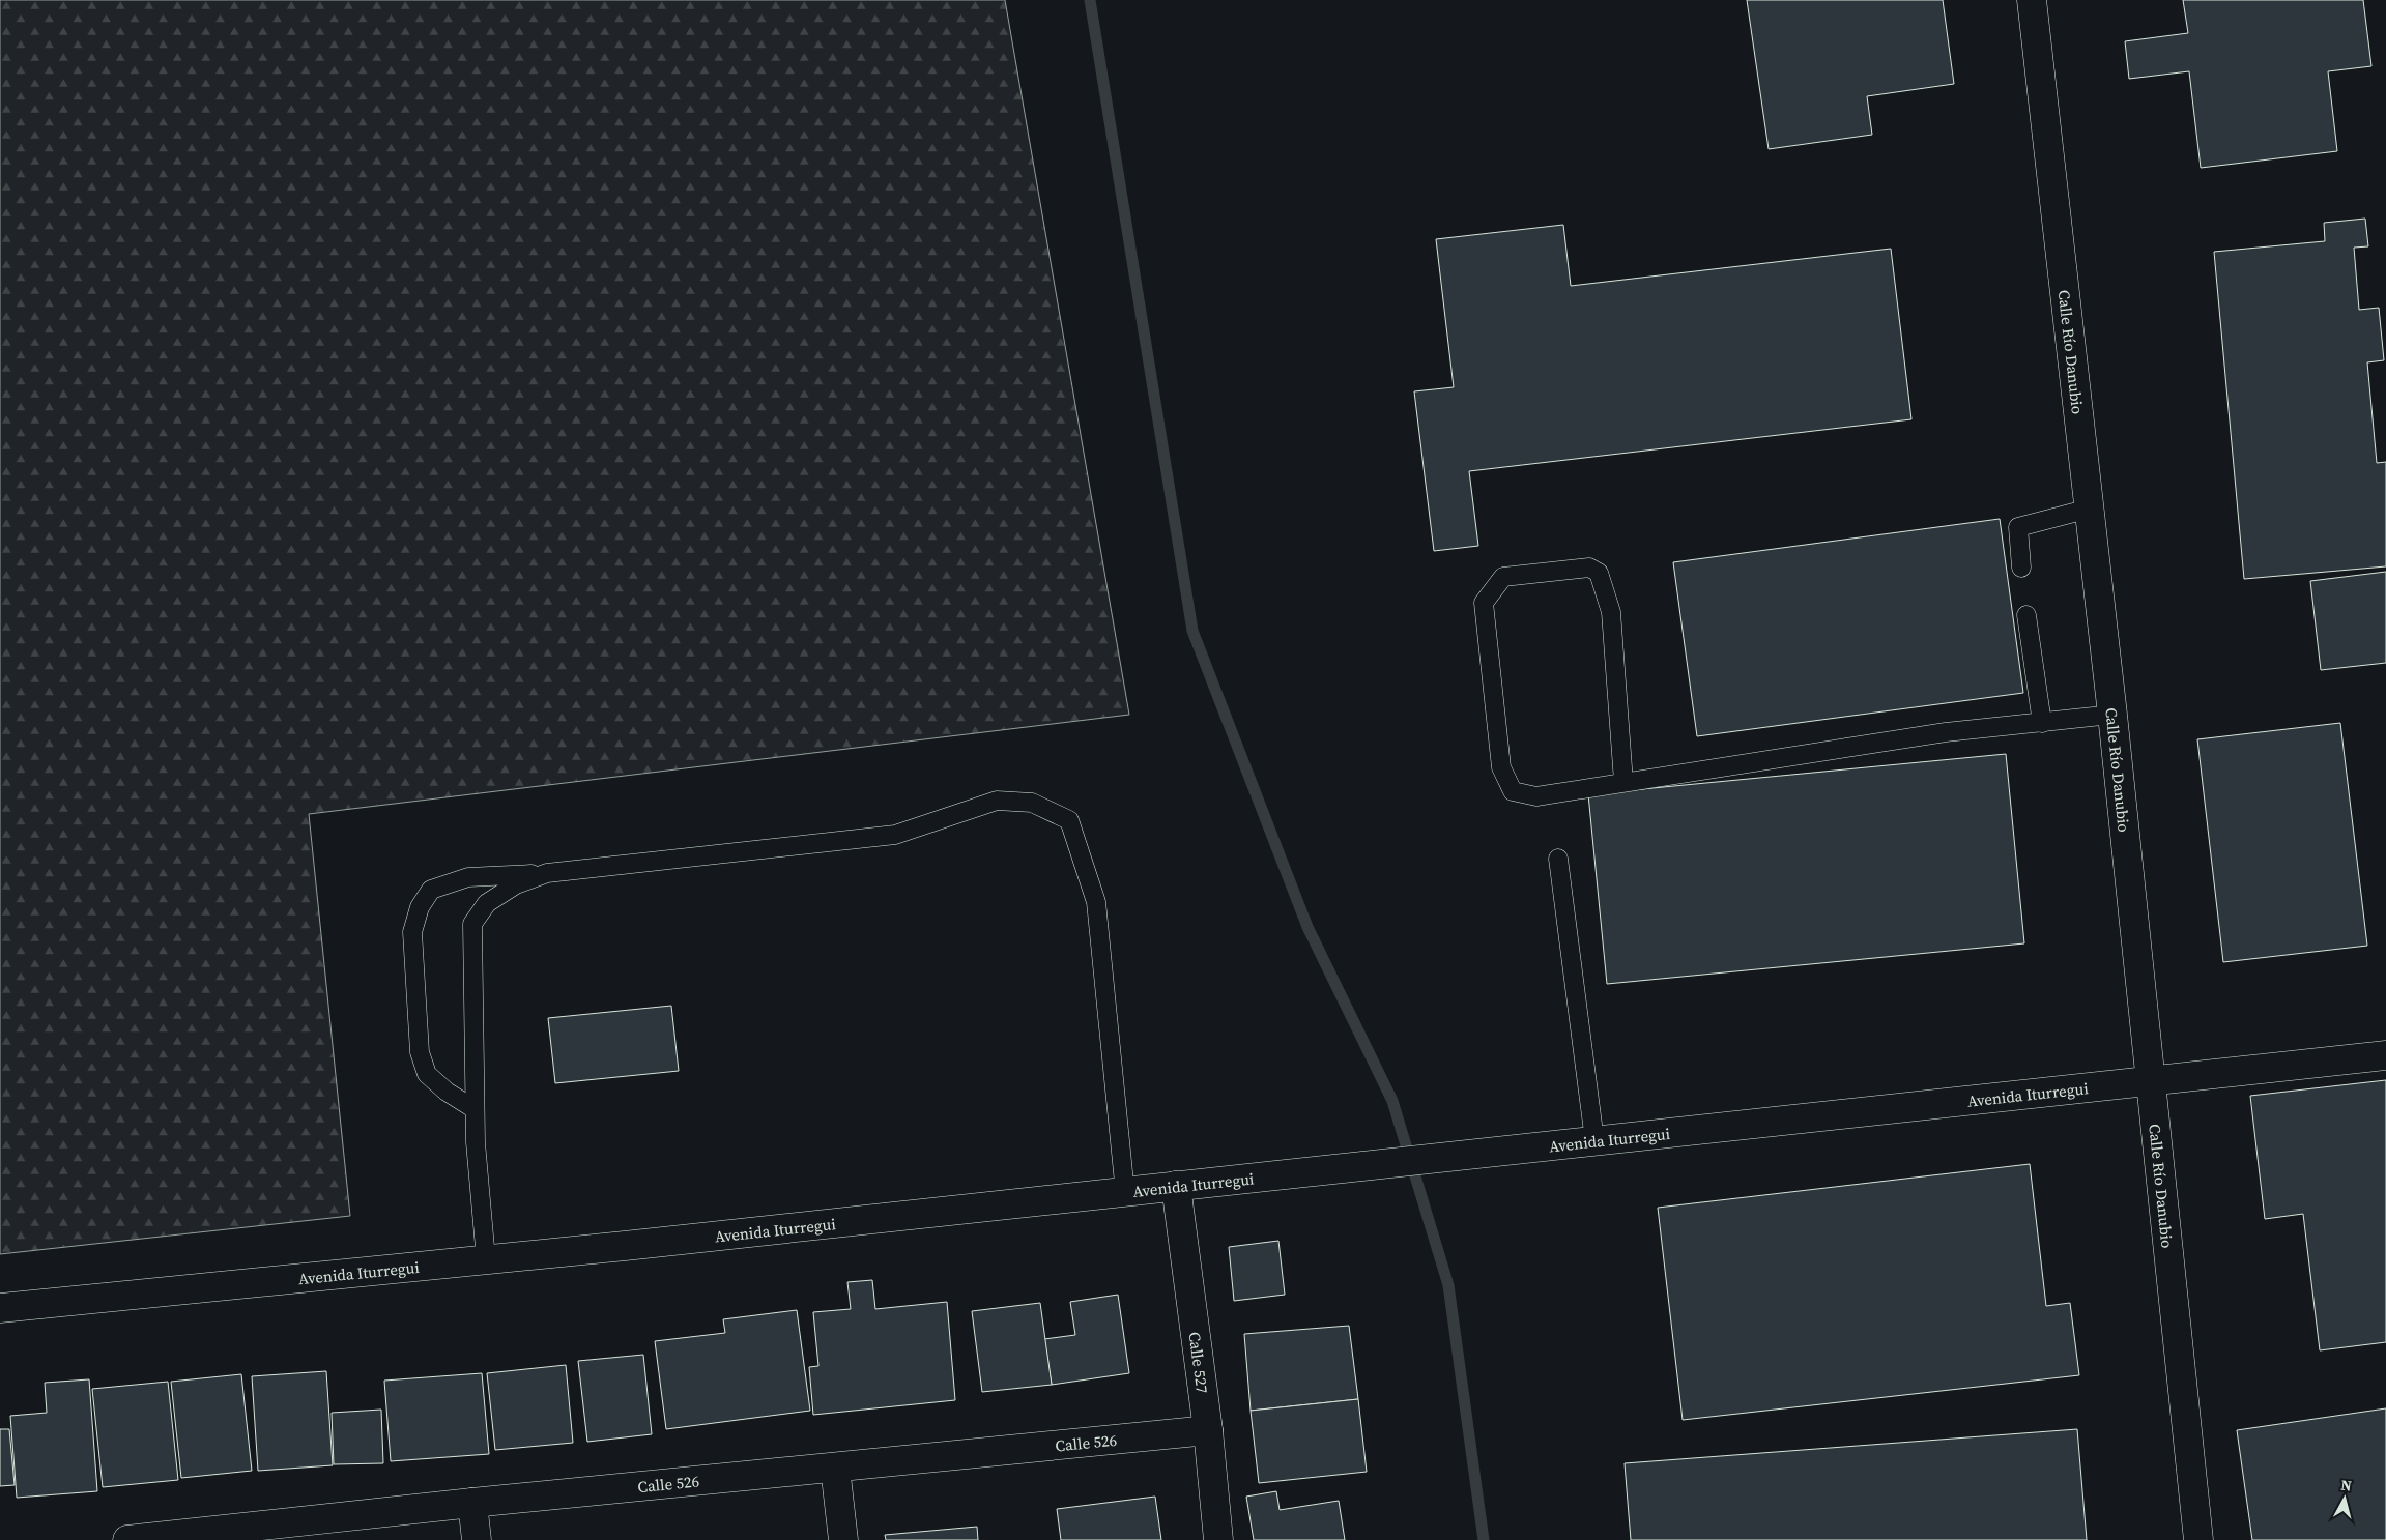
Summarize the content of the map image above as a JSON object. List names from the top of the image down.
{
  "streets": {
    "street": [
      "Calle Río Danubio",
      "Avenida Iturregui",
      "Calle 527",
      "Calle 526"
    ]
  },
  "crossings": [
    ["Calle Río Danubio", "Avenida Iturregui"],
    ["Avenida Iturregui", "Calle 527"],
    ["Calle 527", "Calle 526"]
  ],
  "north": "top"
}
